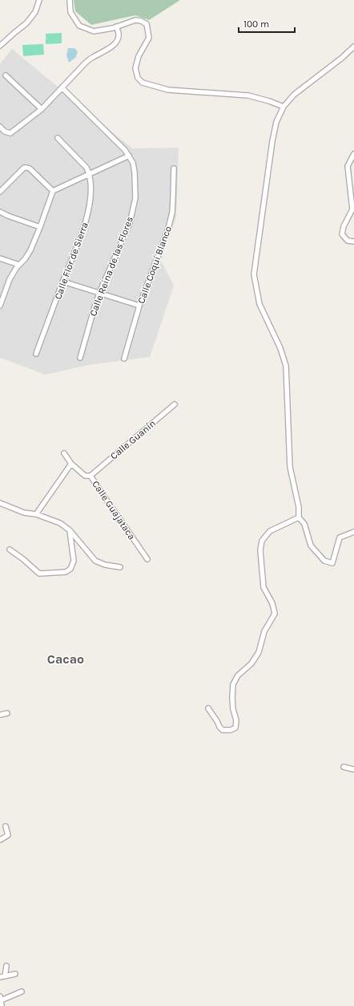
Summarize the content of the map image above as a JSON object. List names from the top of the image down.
{
  "streets": {
    "street": [
      "Calle Flor de Sierra",
      "Calle Coquí Blanco",
      "Calle Reina de las Flores",
      "Calle Guanín",
      "Calle Guajataca"
    ]
  },
  "crossings": [
    ["Calle Guanín", "Calle Guajataca"]
  ],
  "districts": ["Cacao"],
  "scale_bar": "100 m"
}
